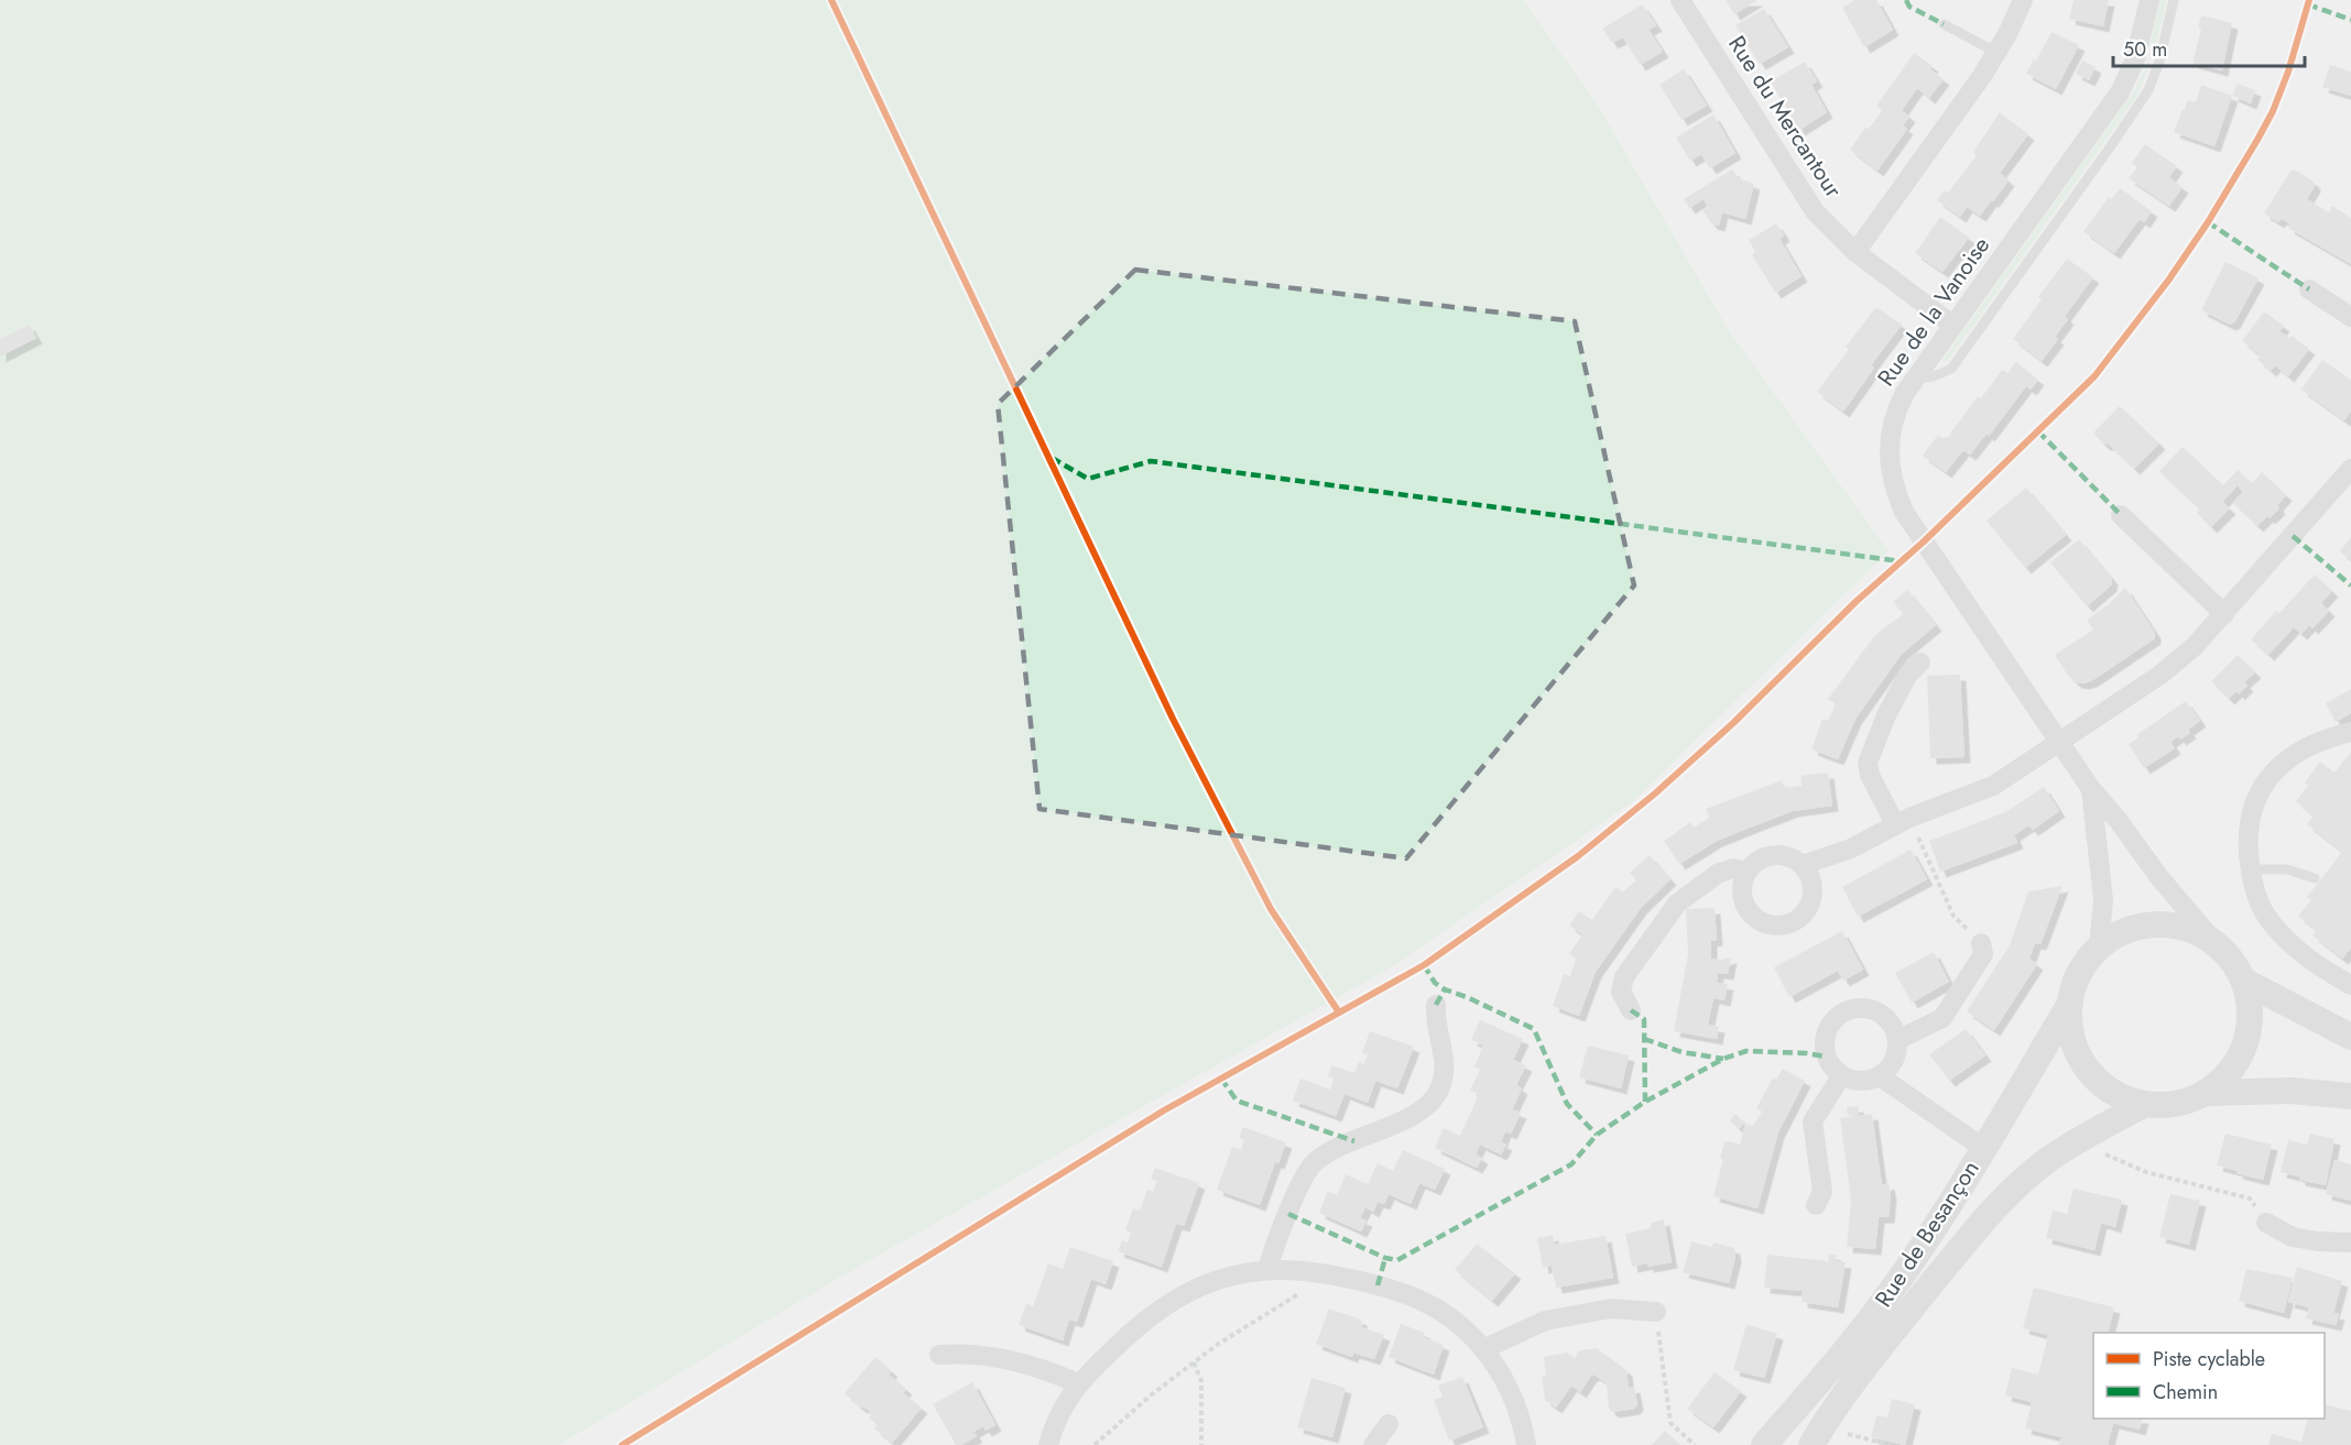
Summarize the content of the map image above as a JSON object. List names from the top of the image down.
{
  "streets": {
    "street": ["Rue du Mercantour", "Rue de la Vanoise", "Rue de Besançon"]
  },
  "crossings": [
    ["Rue du Mercantour", "Rue de la Vanoise"],
    ["Rue de la Vanoise", "Rue de Besançon"]
  ],
  "legend": ["Piste cyclable", "Chemin"],
  "scale_bar": "50 m"
}
